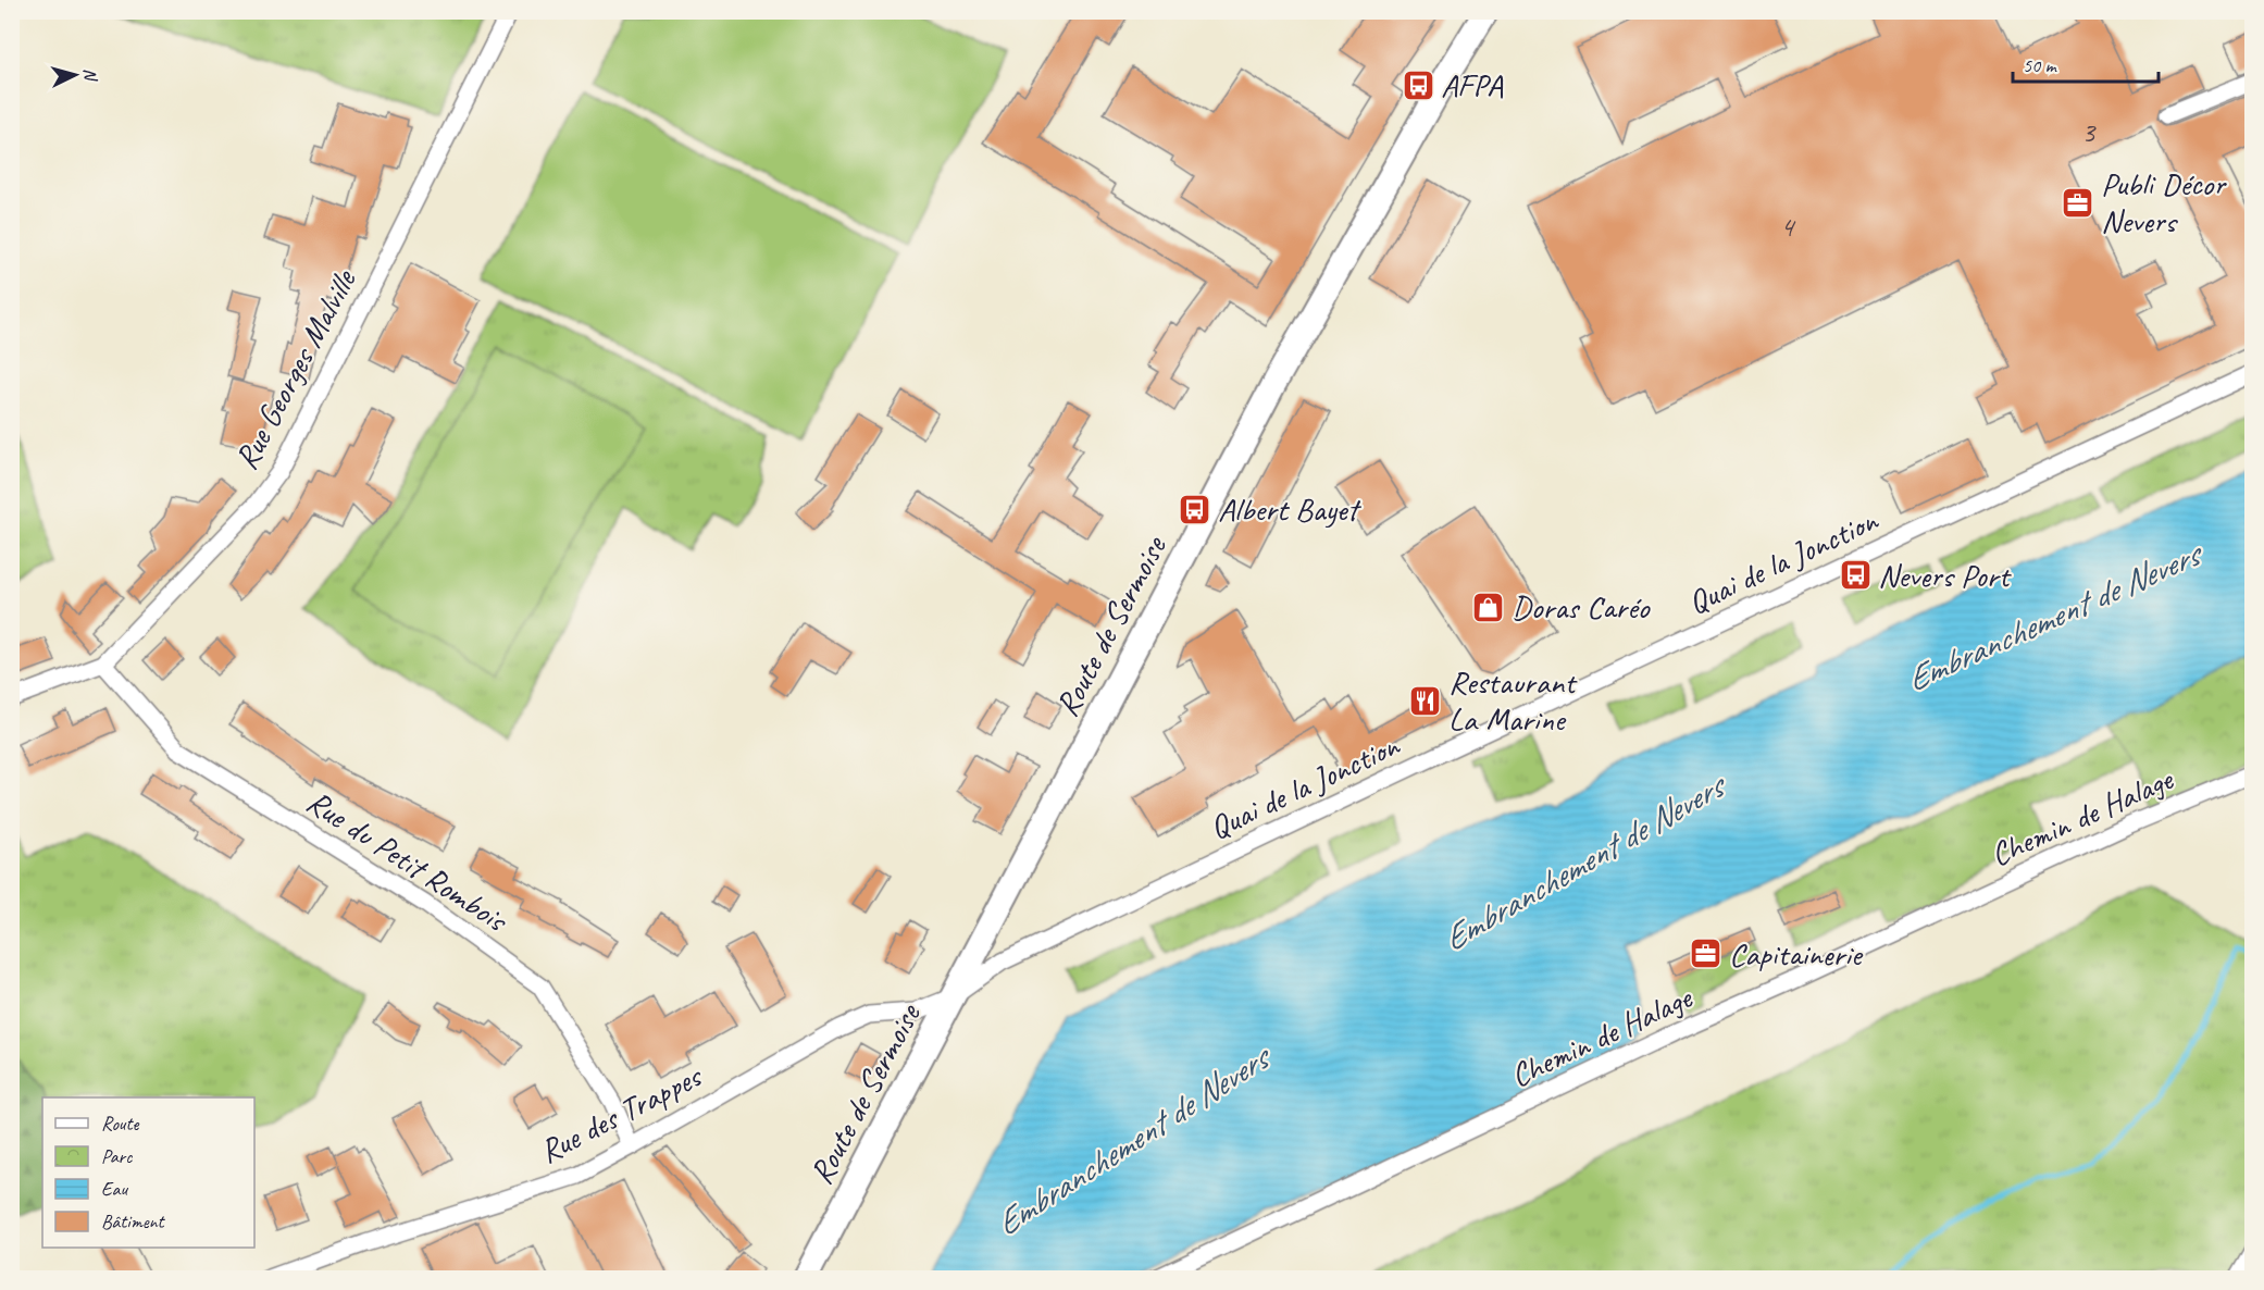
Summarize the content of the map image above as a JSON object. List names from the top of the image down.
{
  "streets": {
    "main road": ["Route de Sermoise"],
    "street": [
      "Rue Georges Malville",
      "Quai de la Jonction",
      "Chemin de Halage",
      "Rue du Petit Rombois",
      "Rue des Trappes"
    ]
  },
  "crossings": [
    ["Rue Georges Malville", "Rue du Petit Rombois"],
    ["Quai de la Jonction", "Route de Sermoise"],
    ["Quai de la Jonction", "Rue des Trappes"],
    ["Route de Sermoise", "Rue des Trappes"],
    ["Rue du Petit Rombois", "Rue des Trappes"]
  ],
  "water": ["Embranchement de Nevers"],
  "places": {
    "bus stop": ["AFPA", "Albert Bayet", "Nevers Port"],
    "office": ["Publi Décor Nevers", "Capitainerie"],
    "shop": ["Doras Caréo"],
    "restaurant": ["Restaurant La Marine"]
  },
  "house_numbers": ["3", "4"],
  "legend": [
    "Route",
    "Parc",
    "Eau",
    "Bâtiment"
  ],
  "scale_bar": "50 m",
  "north": "right"
}
